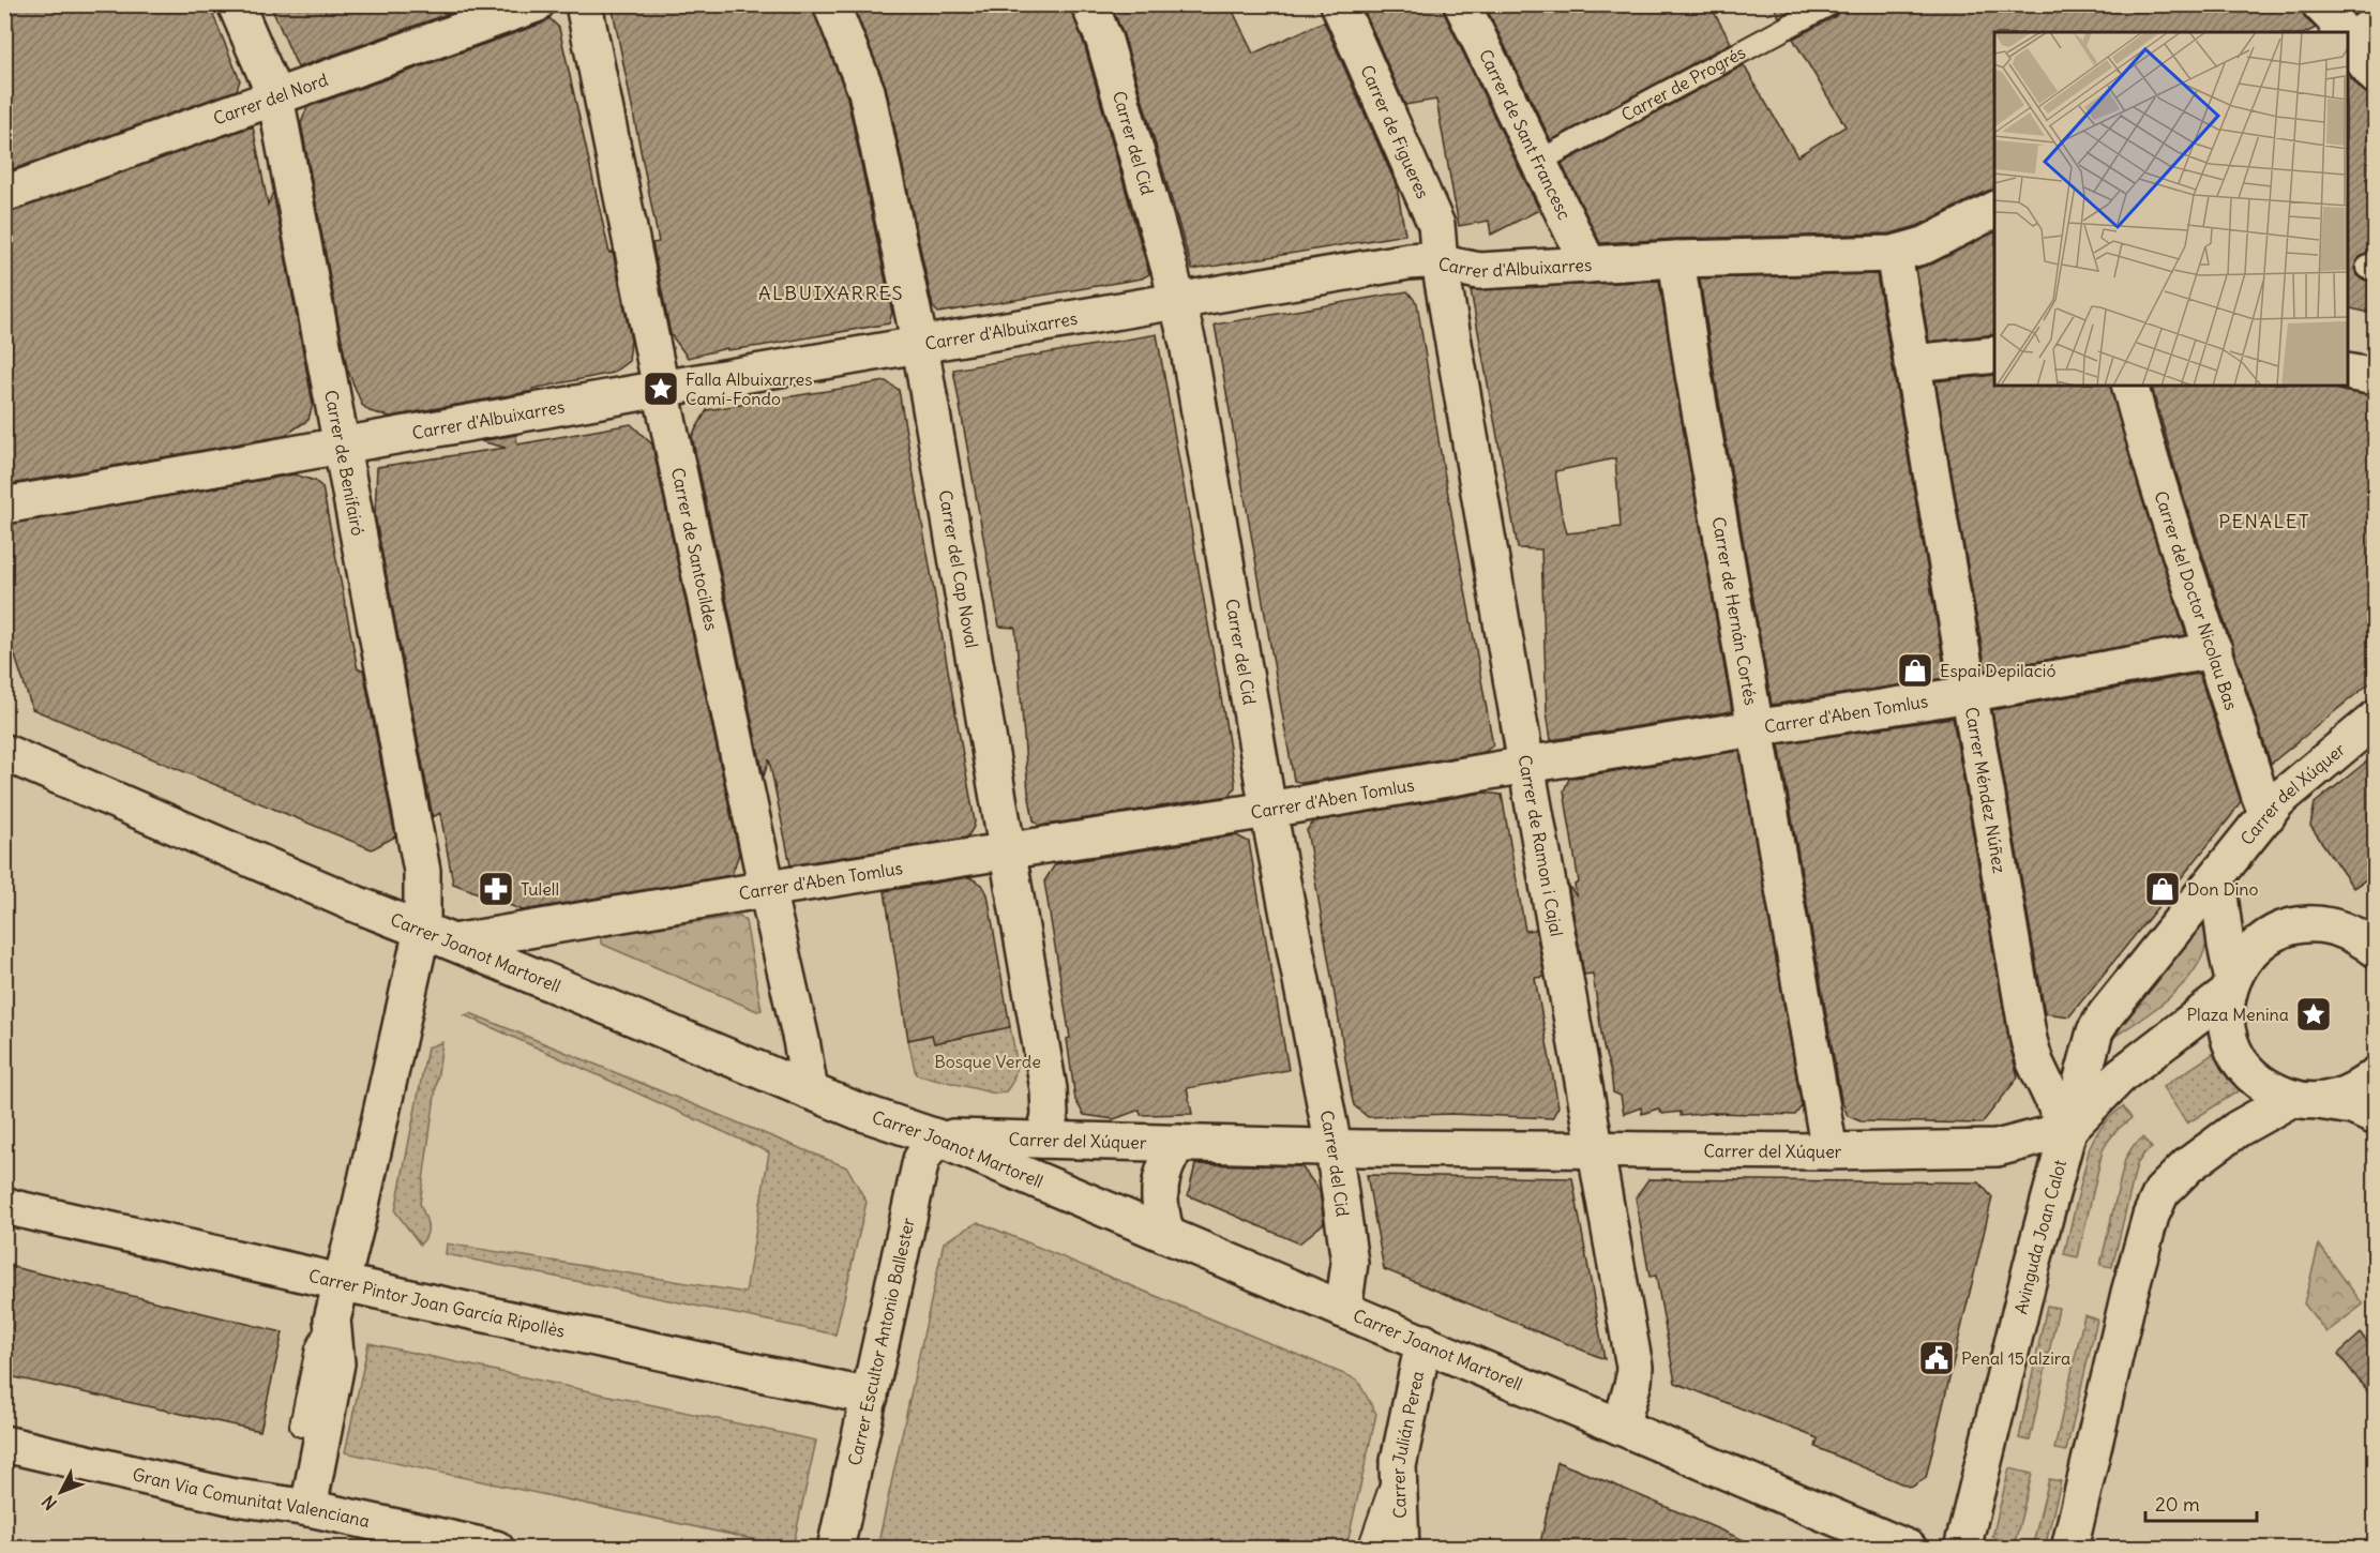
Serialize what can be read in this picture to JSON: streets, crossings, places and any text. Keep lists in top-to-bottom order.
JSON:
{
  "streets": {
    "street": [
      "Carrer del Nord",
      "Carrer de Figueres",
      "Carrer de Sant Francesc",
      "Carrer del Cid",
      "Carrer d'Albuixarres",
      "Carrer de Benifairó",
      "Carrer de Santocildes",
      "Carrer del Cap Noval",
      "Carrer del Doctor Nicolau Bas",
      "Carrer de Hernán Cortés",
      "Carrer d'Aben Tomlus",
      "Carrer Méndez Núñez",
      "Carrer del Xúquer",
      "Carrer de Ramon i Cajal",
      "Carrer Joanot Martorell",
      "Avinguda Joan Calot",
      "Carrer Pintor Joan García Ripollès",
      "Carrer Escultor Antonio Ballester",
      "Carrer Julián Perea",
      "Gran Via Comunitat Valenciana"
    ],
    "lane": ["Carrer de Progrés"]
  },
  "crossings": [
    ["Carrer de Progrés", "Carrer de Sant Francesc"],
    ["Carrer del Nord", "Carrer de Benifairó"],
    ["Carrer de Figueres", "Carrer d'Albuixarres"],
    ["Carrer de Figueres", "Carrer de Ramon i Cajal"],
    ["Carrer de Sant Francesc", "Carrer d'Albuixarres"],
    ["Carrer del Cid", "Carrer d'Albuixarres"],
    ["Carrer del Cid", "Carrer d'Aben Tomlus"],
    ["Carrer del Cid", "Carrer del Xúquer"],
    ["Carrer del Cid", "Carrer Joanot Martorell"],
    ["Carrer d'Albuixarres", "Carrer de Benifairó"],
    ["Carrer d'Albuixarres", "Carrer de Santocildes"],
    ["Carrer d'Albuixarres", "Carrer del Cap Noval"],
    ["Carrer d'Albuixarres", "Carrer de Hernán Cortés"],
    ["Carrer d'Albuixarres", "Carrer Méndez Núñez"],
    ["Carrer d'Albuixarres", "Carrer de Ramon i Cajal"],
    ["Carrer de Benifairó", "Carrer d'Aben Tomlus"],
    ["Carrer de Benifairó", "Carrer Joanot Martorell"],
    ["Carrer de Benifairó", "Carrer Pintor Joan García Ripollès"],
    ["Carrer de Benifairó", "Gran Via Comunitat Valenciana"],
    ["Carrer de Santocildes", "Carrer d'Aben Tomlus"],
    ["Carrer de Santocildes", "Carrer Joanot Martorell"],
    ["Carrer del Cap Noval", "Carrer d'Aben Tomlus"],
    ["Carrer del Cap Noval", "Carrer del Xúquer"],
    ["Carrer del Doctor Nicolau Bas", "Carrer d'Aben Tomlus"],
    ["Carrer del Doctor Nicolau Bas", "Carrer del Xúquer"],
    ["Carrer de Hernán Cortés", "Carrer d'Aben Tomlus"],
    ["Carrer de Hernán Cortés", "Carrer del Xúquer"],
    ["Carrer d'Aben Tomlus", "Carrer Méndez Núñez"],
    ["Carrer d'Aben Tomlus", "Carrer de Ramon i Cajal"],
    ["Carrer d'Aben Tomlus", "Carrer Joanot Martorell"],
    ["Carrer Méndez Núñez", "Carrer del Xúquer"],
    ["Carrer Méndez Núñez", "Avinguda Joan Calot"],
    ["Carrer del Xúquer", "Carrer de Ramon i Cajal"],
    ["Carrer del Xúquer", "Carrer Joanot Martorell"],
    ["Carrer del Xúquer", "Avinguda Joan Calot"],
    ["Carrer del Xúquer", "Carrer Escultor Antonio Ballester"],
    ["Carrer de Ramon i Cajal", "Carrer Joanot Martorell"],
    ["Carrer Joanot Martorell", "Carrer Escultor Antonio Ballester"],
    ["Carrer Joanot Martorell", "Carrer Julián Perea"],
    ["Carrer Pintor Joan García Ripollès", "Carrer Escultor Antonio Ballester"]
  ],
  "districts": ["ALBUIXARRES", "PENALET"],
  "parks": ["Bosque Verde"],
  "places": {
    "place": ["Falla Albuixarres Camí-Fondo", "Plaza Menina"],
    "shop": ["Espai Depilació", "Don Dino"],
    "pharmacy": ["Tulell"],
    "public building": ["Penal 15 alzira"]
  },
  "scale_bar": "20 m",
  "north": "bottom left"
}
